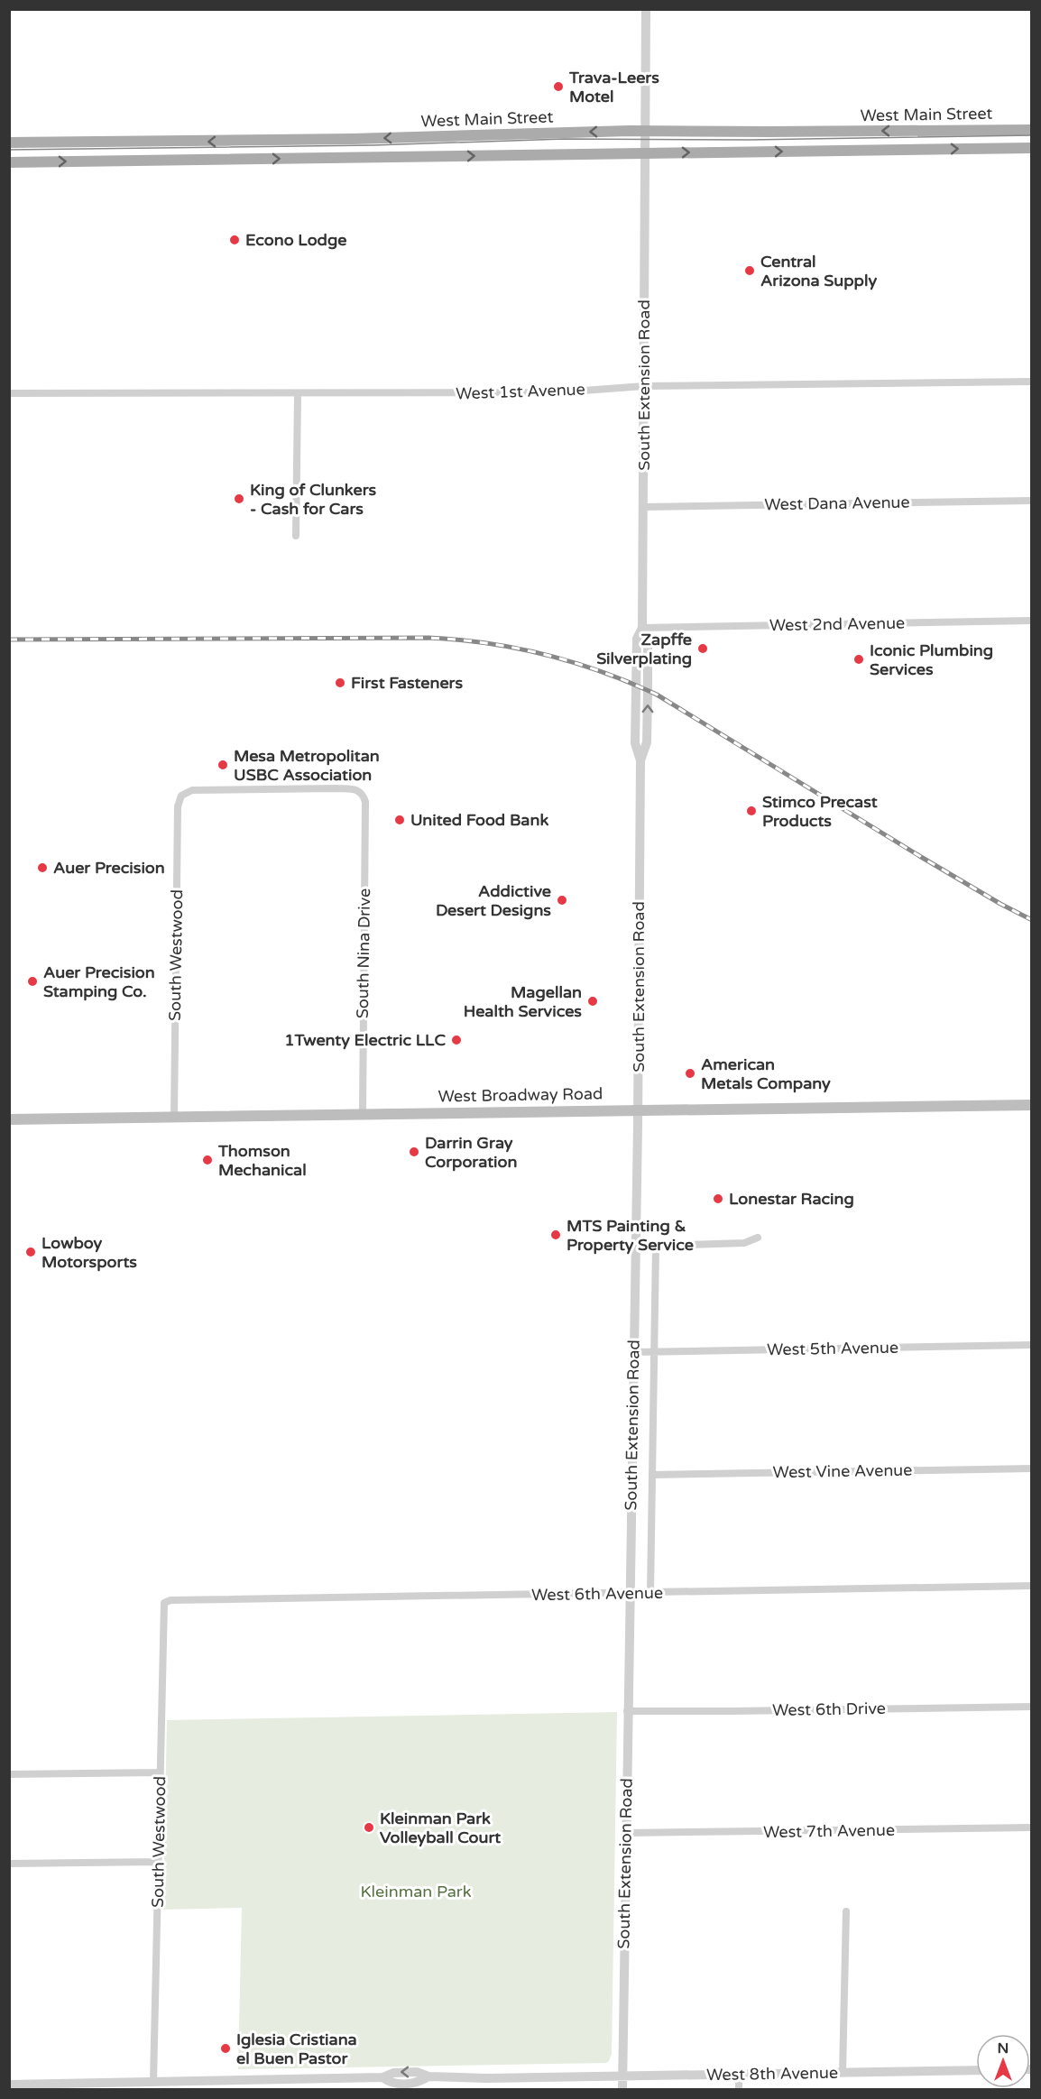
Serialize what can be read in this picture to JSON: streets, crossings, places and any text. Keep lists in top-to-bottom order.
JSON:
{
  "streets": {
    "main road": ["West Main Street", "West Broadway Road"],
    "street": [
      "South Extension Road",
      "West 1st Avenue",
      "West Dana Avenue",
      "West 2nd Avenue",
      "South Nina Drive",
      "South Westwood",
      "West 5th Avenue",
      "West Vine Avenue",
      "West 6th Avenue",
      "West 6th Drive",
      "West 7th Avenue",
      "West 8th Avenue"
    ]
  },
  "crossings": [
    ["West Main Street", "South Extension Road"],
    ["South Extension Road", "West 1st Avenue"],
    ["South Extension Road", "West Dana Avenue"],
    ["South Extension Road", "West 2nd Avenue"],
    ["South Extension Road", "West Broadway Road"],
    ["South Extension Road", "West 5th Avenue"],
    ["South Extension Road", "West Vine Avenue"],
    ["South Extension Road", "West 6th Avenue"],
    ["South Extension Road", "West 6th Drive"],
    ["South Extension Road", "West 7th Avenue"],
    ["South Extension Road", "West 8th Avenue"],
    ["South Nina Drive", "South Westwood"],
    ["South Nina Drive", "West Broadway Road"],
    ["South Westwood", "West Broadway Road"],
    ["South Westwood", "West 6th Avenue"],
    ["South Westwood", "West 8th Avenue"]
  ],
  "parks": ["Kleinman Park"],
  "places": [
    "Trava-Leers Motel",
    "Econo Lodge",
    "Central Arizona Supply",
    "King of Clunkers - Cash for Cars",
    "Zapffe Silverplating",
    "Iconic Plumbing Services",
    "First Fasteners",
    "Mesa Metropolitan USBC Association",
    "Stimco Precast Products",
    "United Food Bank",
    "Auer Precision",
    "Addictive Desert Designs",
    "Auer Precision Stamping Co.",
    "Magellan Health Services",
    "1Twenty Electric LLC",
    "American Metals Company",
    "Darrin Gray Corporation",
    "Thomson Mechanical",
    "Lonestar Racing",
    "MTS Painting & Property Service",
    "Lowboy Motorsports",
    "Kleinman Park Volleyball Court",
    "Iglesia Cristiana el Buen Pastor"
  ],
  "north": "top"
}
